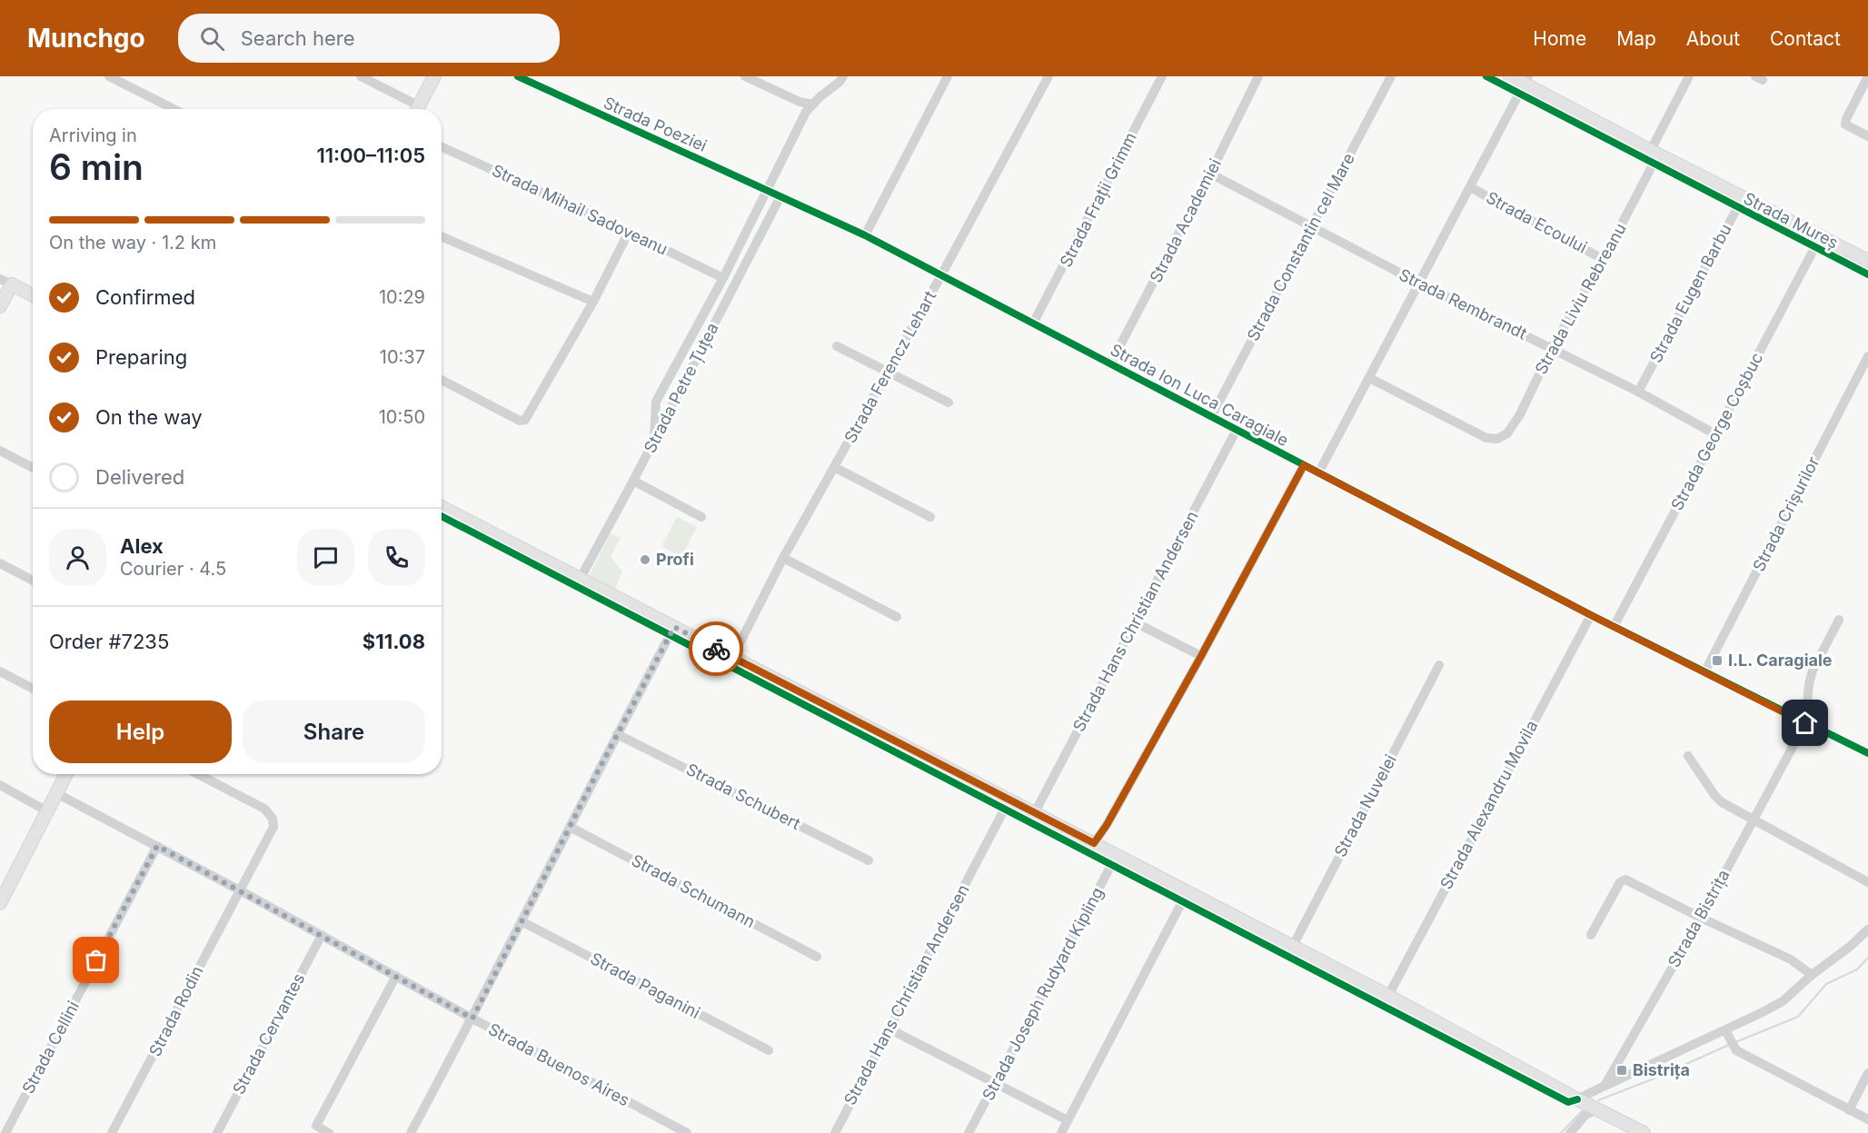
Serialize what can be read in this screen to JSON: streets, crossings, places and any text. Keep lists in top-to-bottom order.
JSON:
{
  "streets": {
    "street": [
      "Strada Poeziei",
      "Strada Frații Grimm",
      "Strada Mihail Sadoveanu",
      "Strada Academiei",
      "Strada Mureș",
      "Strada Ecoului",
      "Strada Constantin cel Mare",
      "Strada Eugen Barbu",
      "Strada Liviu Rebreanu",
      "Strada Rembrandt",
      "Strada Ferencz Lehart",
      "Strada Petre Țuțea",
      "Strada Ion Luca Caragiale",
      "Strada George Coșbuc",
      "Strada Crișurilor",
      "Strada Hans Christian Andersen",
      "Strada Schubert",
      "Strada Alexandru Movila",
      "Strada Nuvelei",
      "Strada Schumann",
      "Strada Bistrița",
      "Strada Paganini",
      "Strada Joseph Rudyard Kipling",
      "Strada Rodin",
      "Strada Cervantes",
      "Strada Cellini",
      "Strada Buenos Aires"
    ]
  },
  "crossings": [
    ["Strada Poeziei", "Strada Petre Țuțea"],
    ["Strada Poeziei", "Strada Ion Luca Caragiale"],
    ["Strada Frații Grimm", "Strada Ion Luca Caragiale"],
    ["Strada Mihail Sadoveanu", "Strada Petre Țuțea"],
    ["Strada Academiei", "Strada Rembrandt"],
    ["Strada Academiei", "Strada Ion Luca Caragiale"],
    ["Strada Mureș", "Strada Eugen Barbu"],
    ["Strada Mureș", "Strada Liviu Rebreanu"],
    ["Strada Mureș", "Strada George Coșbuc"],
    ["Strada Ecoului", "Strada Liviu Rebreanu"],
    ["Strada Constantin cel Mare", "Strada Rembrandt"],
    ["Strada Constantin cel Mare", "Strada Ion Luca Caragiale"],
    ["Strada Eugen Barbu", "Strada Rembrandt"],
    ["Strada Liviu Rebreanu", "Strada Rembrandt"],
    ["Strada Rembrandt", "Strada George Coșbuc"],
    ["Strada Ferencz Lehart", "Strada Ion Luca Caragiale"],
    ["Strada Petre Țuțea", "Strada Ion Luca Caragiale"],
    ["Strada Ion Luca Caragiale", "Strada George Coșbuc"],
    ["Strada Ion Luca Caragiale", "Strada Crișurilor"],
    ["Strada Ion Luca Caragiale", "Strada Hans Christian Andersen"],
    ["Strada Ion Luca Caragiale", "Strada Alexandru Movila"],
    ["Strada Ion Luca Caragiale", "Strada Bistrița"],
    ["Strada Rodin", "Strada Buenos Aires"],
    ["Strada Cervantes", "Strada Buenos Aires"],
    ["Strada Cellini", "Strada Buenos Aires"]
  ],
  "places": {
    "other": ["Profi"],
    "transit": ["I.L. Caragiale", "Bistrița"]
  },
  "page": {
    "header": "Munchgo",
    "search": "Search here",
    "nav": [
      "Home",
      "Map",
      "About",
      "Contact"
    ],
    "heading": ["6 min", "Arriving in", "11:00–11:05"],
    "panel": [
      "Alex",
      "Courier · 4.5",
      "Order #7235",
      "$11.08"
    ],
    "bar": "On the way · 1.2 km",
    "list": [
      ["Confirmed", "10:29"],
      ["Preparing", "10:37"],
      ["On the way", "10:50"],
      "Delivered"
    ],
    "buttons": ["Help", "Share"]
  }
}
